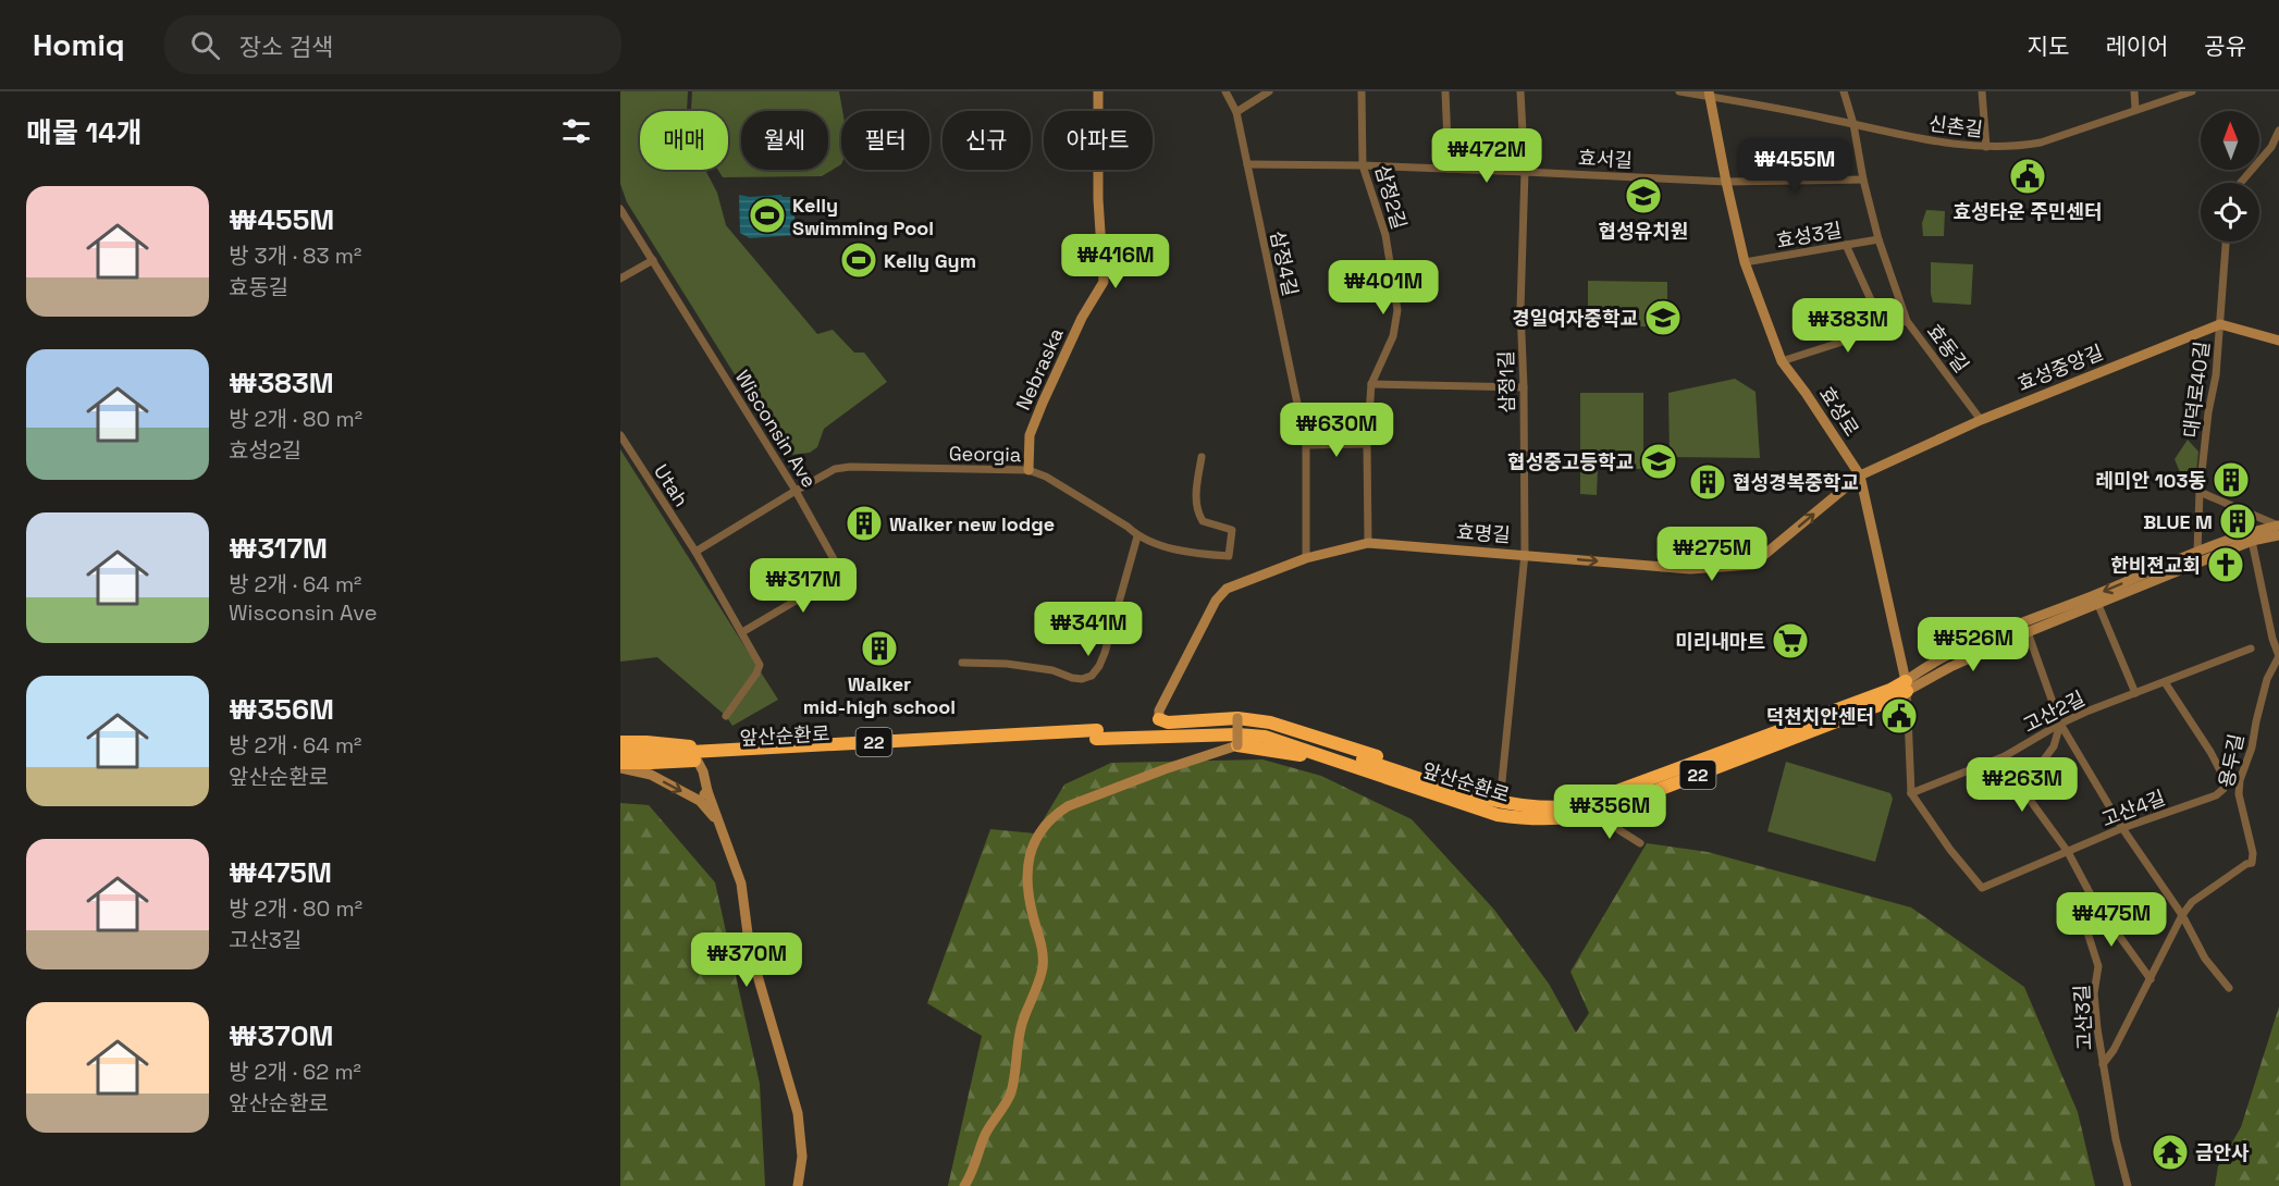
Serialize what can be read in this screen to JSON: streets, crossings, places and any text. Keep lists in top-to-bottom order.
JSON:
{
  "streets": {
    "highway": ["앞산순환로", "22"],
    "street": [
      "신촌길",
      "효서길",
      "삼정2길",
      "효성3길",
      "삼정4길",
      "효동길",
      "효성중앙길",
      "Nebraska",
      "삼정1길",
      "대덕로40길",
      "효성로",
      "Wisconsin Ave",
      "Georgia",
      "Utah",
      "효명길",
      "고산2길",
      "용두길",
      "고산4길",
      "고산3길"
    ]
  },
  "crossings": [
    ["신촌길", "효동길"],
    ["신촌길", "효성로"],
    ["효서길", "삼정2길"],
    ["효서길", "삼정4길"],
    ["효서길", "삼정1길"],
    ["효서길", "효성로"],
    ["삼정2길", "효명길"],
    ["효성3길", "효동길"],
    ["효성3길", "효성로"],
    ["삼정4길", "효명길"],
    ["효동길", "효성중앙길"],
    ["효성중앙길", "대덕로40길"],
    ["효성중앙길", "효성로"],
    ["효성중앙길", "효명길"],
    ["Nebraska", "Georgia"],
    ["삼정1길", "효명길"],
    ["삼정1길", "앞산순환로"],
    ["대덕로40길", "앞산순환로"],
    ["효성로", "효명길"],
    ["효성로", "앞산순환로"],
    ["Wisconsin Ave", "Georgia"],
    ["Wisconsin Ave", "Utah"],
    ["Georgia", "Utah"],
    ["고산2길", "고산4길"],
    ["용두길", "고산3길"]
  ],
  "one_way": ["효명길"],
  "places": {
    "public building": ["효성타운 주민센터", "덕천치안센터"],
    "school or university": ["협성유치원", "경일여자중학교", "협성중고등학교"],
    "sports": ["Kelly Swimming Pool", "Kelly Gym"],
    "building": [
      "레미안 103동",
      "협성경복중학교",
      "BLUE M",
      "Walker new lodge",
      "Walker mid-high school"
    ],
    "church": ["한비젼교회"],
    "supermarket": ["미리내마트"],
    "temple": ["금안사"]
  },
  "north": "top",
  "page": {
    "header": "Homiq",
    "search": "장소 검색",
    "nav": ["지도", "레이어", "공유"],
    "heading": "매물 14개",
    "chip": [
      "매매",
      "월세",
      "필터",
      "신규",
      "아파트"
    ],
    "price": [
      "₩472M",
      "₩455M",
      "₩416M",
      "₩401M",
      "₩383M",
      "₩630M",
      "₩275M",
      "₩317M",
      "₩341M",
      "₩526M",
      "₩263M",
      "₩356M",
      "₩475M",
      "₩370M"
    ],
    "list": [
      {
        "name": "₩455M",
        "note": "방 3개 · 83 m² · 효동길"
      },
      {
        "name": "₩383M",
        "note": "방 2개 · 80 m² · 효성2길"
      },
      {
        "name": "₩317M",
        "note": "방 2개 · 64 m² · Wisconsin Ave"
      },
      {
        "name": "₩356M",
        "note": "방 2개 · 64 m² · 앞산순환로"
      },
      {
        "name": "₩475M",
        "note": "방 2개 · 80 m² · 고산3길"
      },
      {
        "name": "₩370M",
        "note": "방 2개 · 62 m² · 앞산순환로"
      }
    ]
  }
}
